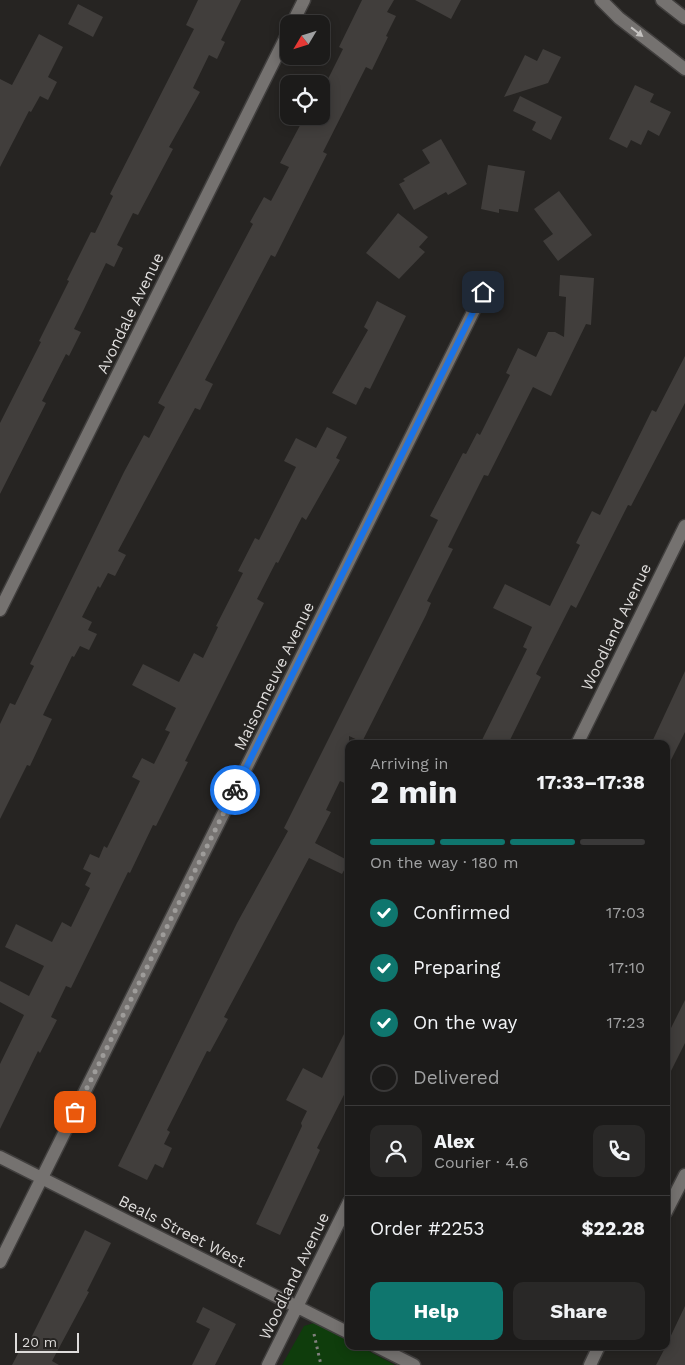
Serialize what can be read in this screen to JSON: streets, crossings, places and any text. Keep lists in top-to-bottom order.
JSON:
{
  "streets": {
    "street": [
      "Avondale Avenue",
      "Woodland Avenue",
      "Maisonneuve Avenue",
      "Beals Street West"
    ]
  },
  "crossings": [
    ["Woodland Avenue", "Beals Street West"],
    ["Maisonneuve Avenue", "Beals Street West"]
  ],
  "scale_bar": "20 m",
  "north": "bottom left",
  "page": {
    "heading": ["2 min", "Arriving in", "17:33–17:38"],
    "panel": [
      "Alex",
      "Courier · 4.6",
      "Order #2253",
      "$22.28"
    ],
    "bar": "On the way · 180 m",
    "list": [
      ["Confirmed", "17:03"],
      ["Preparing", "17:10"],
      ["On the way", "17:23"],
      "Delivered"
    ],
    "buttons": ["Help", "Share"],
    "scale": "20 m"
  }
}
